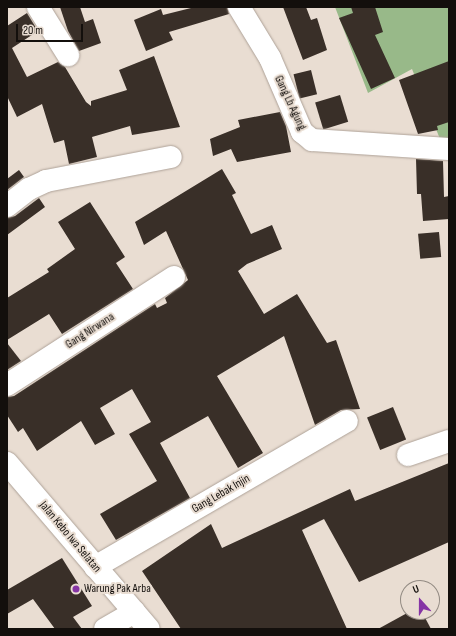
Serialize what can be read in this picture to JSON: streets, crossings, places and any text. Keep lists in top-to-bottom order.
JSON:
{
  "streets": {
    "street": [
      "Gang Lb Agung",
      "Gang Nirwana",
      "Gang Lebak Injin",
      "Jalan Kebo Iwa Selatan"
    ]
  },
  "crossings": [
    ["Gang Lebak Injin", "Jalan Kebo Iwa Selatan"]
  ],
  "places": ["Warung Pak Arba"],
  "scale_bar": "20 m",
  "north": "top"
}
